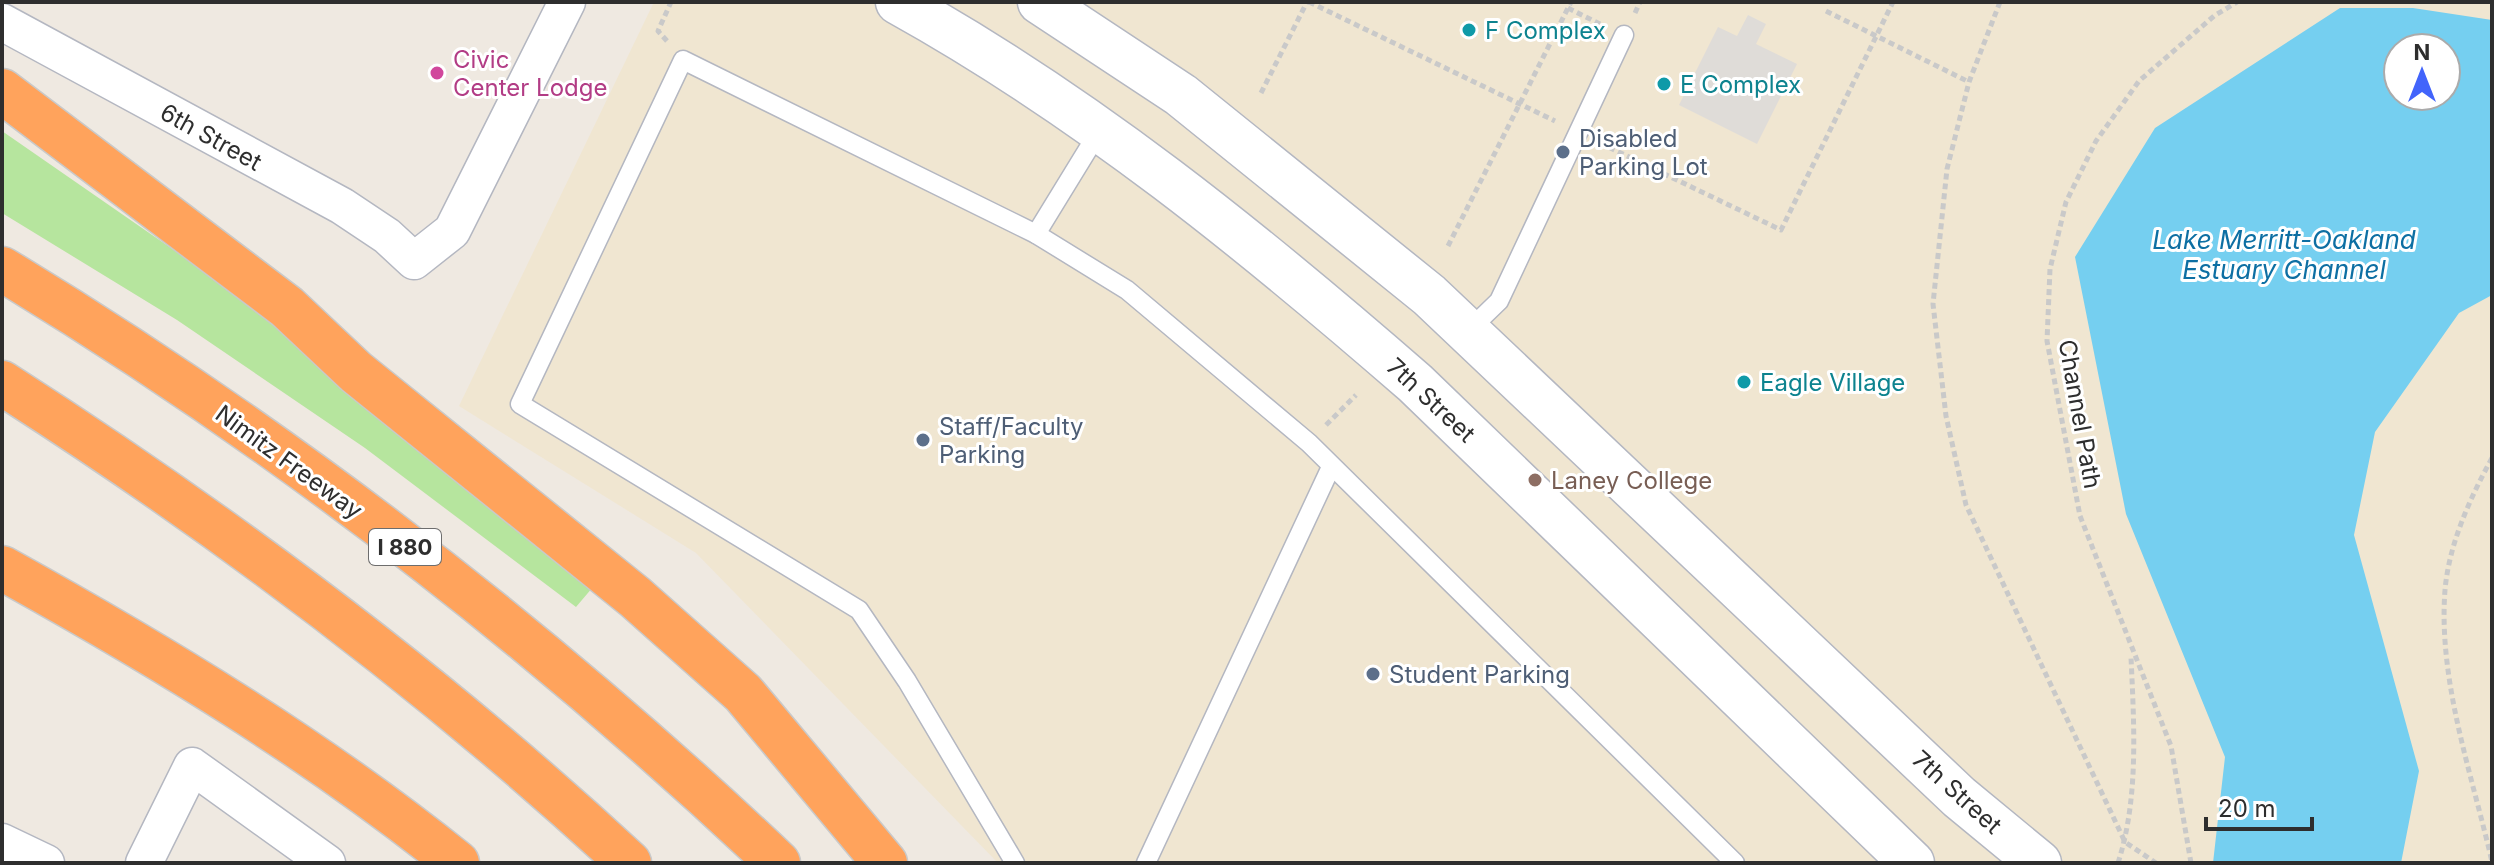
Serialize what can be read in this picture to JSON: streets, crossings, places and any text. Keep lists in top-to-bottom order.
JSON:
{
  "streets": {
    "highway": ["Nimitz Freeway", "I 880"],
    "main road": ["7th Street"],
    "street": ["6th Street"],
    "path": ["Channel Path"]
  },
  "water": ["Lake Merritt-Oakland Estuary Channel"],
  "places": [
    "F Complex",
    "Civic Center Lodge",
    "E Complex",
    "Disabled Parking Lot",
    "Eagle Village",
    "Staff/Faculty Parking",
    "Laney College",
    "Student Parking"
  ],
  "scale_bar": "20 m",
  "north": "top"
}
